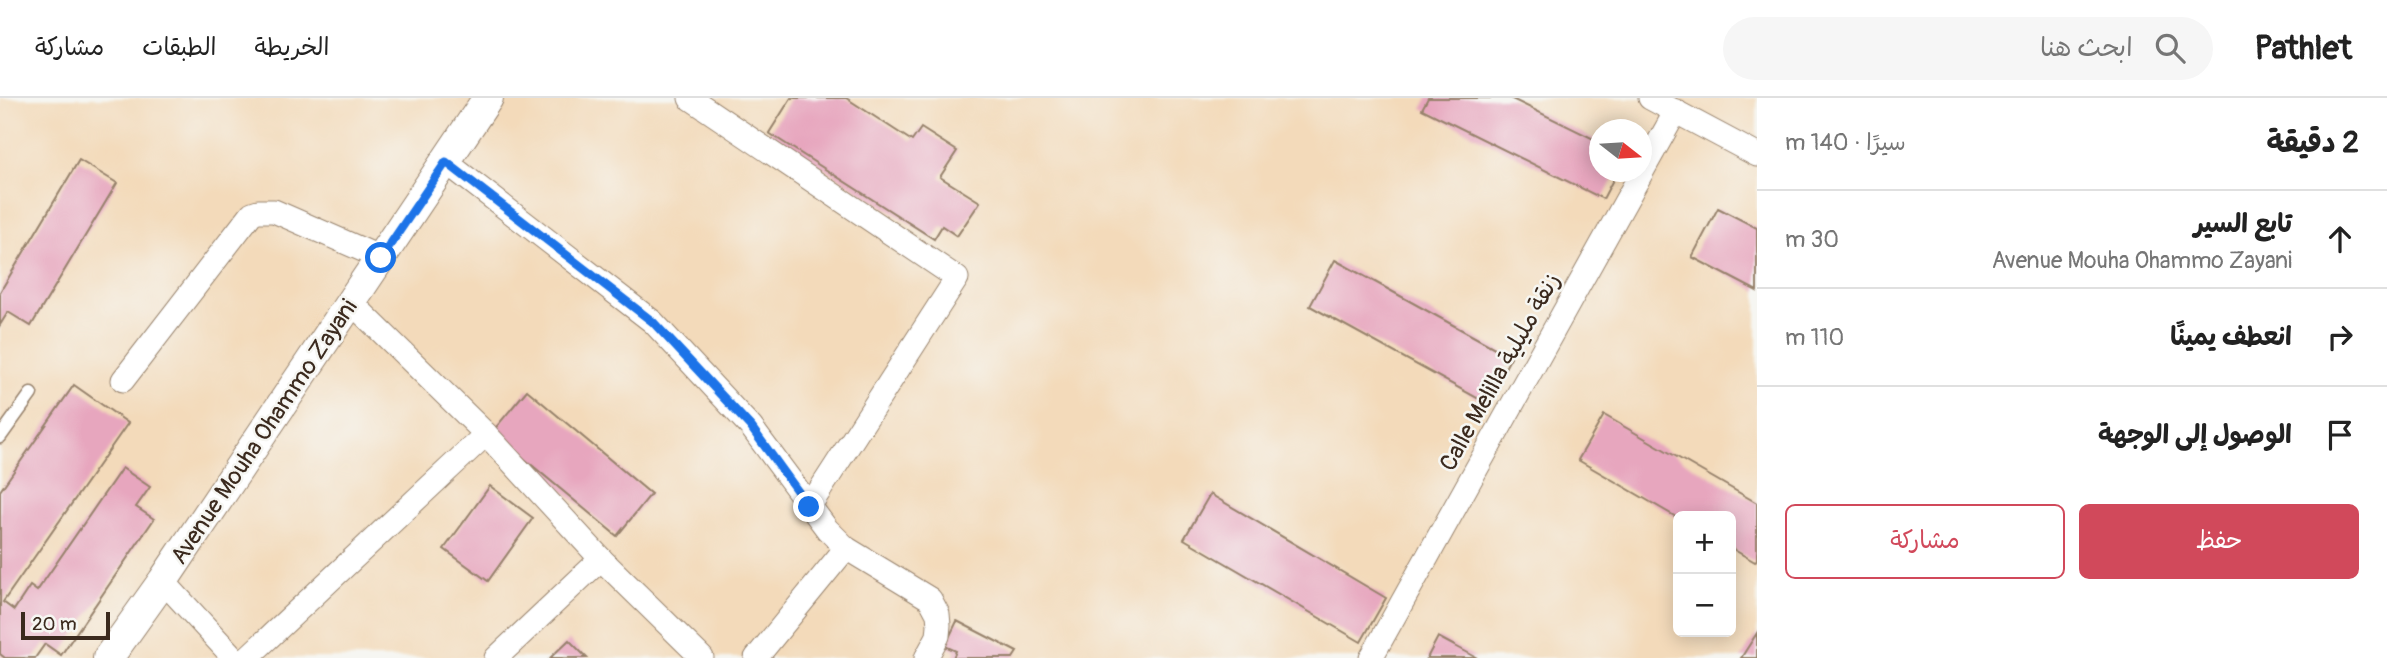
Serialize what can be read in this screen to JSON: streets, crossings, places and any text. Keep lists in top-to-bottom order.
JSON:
{
  "streets": {
    "street": ["Calle Melilla زنقة مليلية", "Avenue Mouha Ohammo Zayani"]
  },
  "scale_bar": "20 m",
  "north": "right",
  "page": {
    "header": "Pathlet",
    "search": "ابحث هنا",
    "nav": ["الخريطة", "الطبقات", "مشاركة"],
    "heading": ["2 دقيقة", "سيرًا · 140 m"],
    "list": [
      ["تابع السير", "Avenue Mouha Ohammo Zayani", "30 m"],
      ["انعطف يمينًا", "110 m"],
      "الوصول إلى الوجهة"
    ],
    "buttons": ["حفظ", "مشاركة"],
    "map_buttons": ["+", "−"],
    "scale": "20 m"
  }
}
